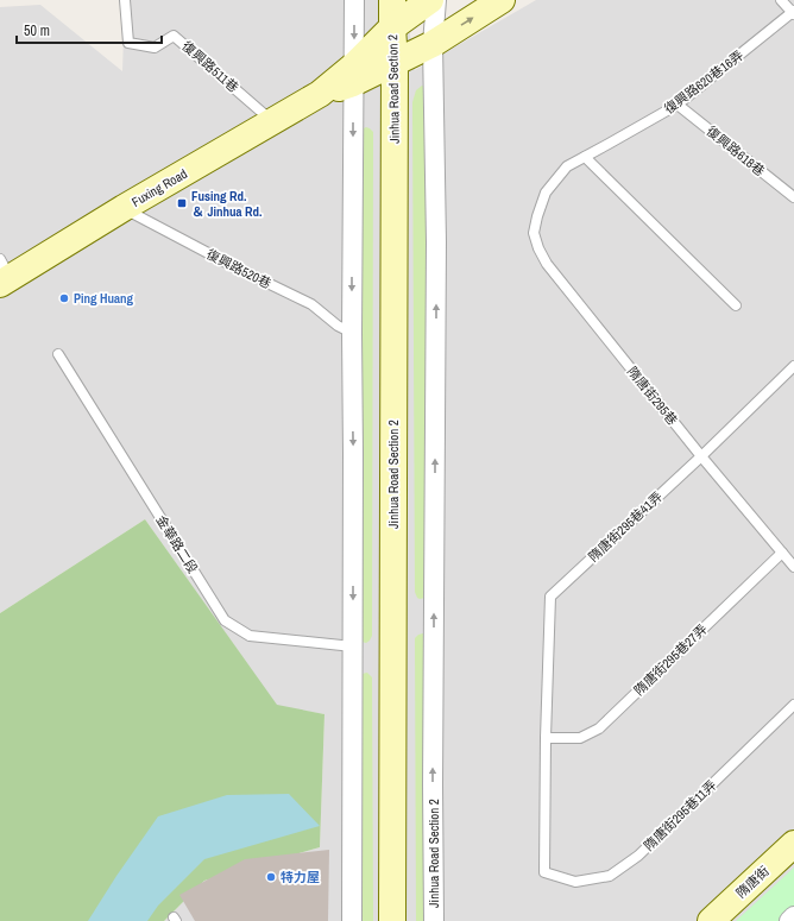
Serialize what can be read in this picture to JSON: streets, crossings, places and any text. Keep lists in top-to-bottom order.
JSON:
{
  "streets": {
    "street": ["Jinhua Road Section 2", "Fuxing Road", "隋唐街"],
    "lane": [
      "復興路511巷",
      "復興路620巷16弄",
      "復興路618巷",
      "復興路520巷",
      "隋唐街295巷",
      "隋唐街295巷41弄",
      "金華路二段",
      "隋唐街295巷27弄",
      "隋唐街295巷11弄"
    ]
  },
  "crossings": [
    ["復興路511巷", "Fuxing Road"],
    ["復興路620巷16弄", "復興路618巷"],
    ["復興路620巷16弄", "隋唐街295巷"],
    ["Jinhua Road Section 2", "Fuxing Road"],
    ["Fuxing Road", "復興路520巷"],
    ["隋唐街295巷", "隋唐街295巷41弄"],
    ["隋唐街295巷", "隋唐街295巷27弄"],
    ["隋唐街295巷41弄", "隋唐街295巷27弄"],
    ["隋唐街295巷41弄", "隋唐街295巷11弄"],
    ["隋唐街295巷27弄", "隋唐街295巷11弄"]
  ],
  "places": {
    "transit": ["Fusing Rd. ＆ Jinhua Rd."],
    "other": ["Ping Huang", "特力屋"]
  },
  "scale_bar": "50 m"
}
